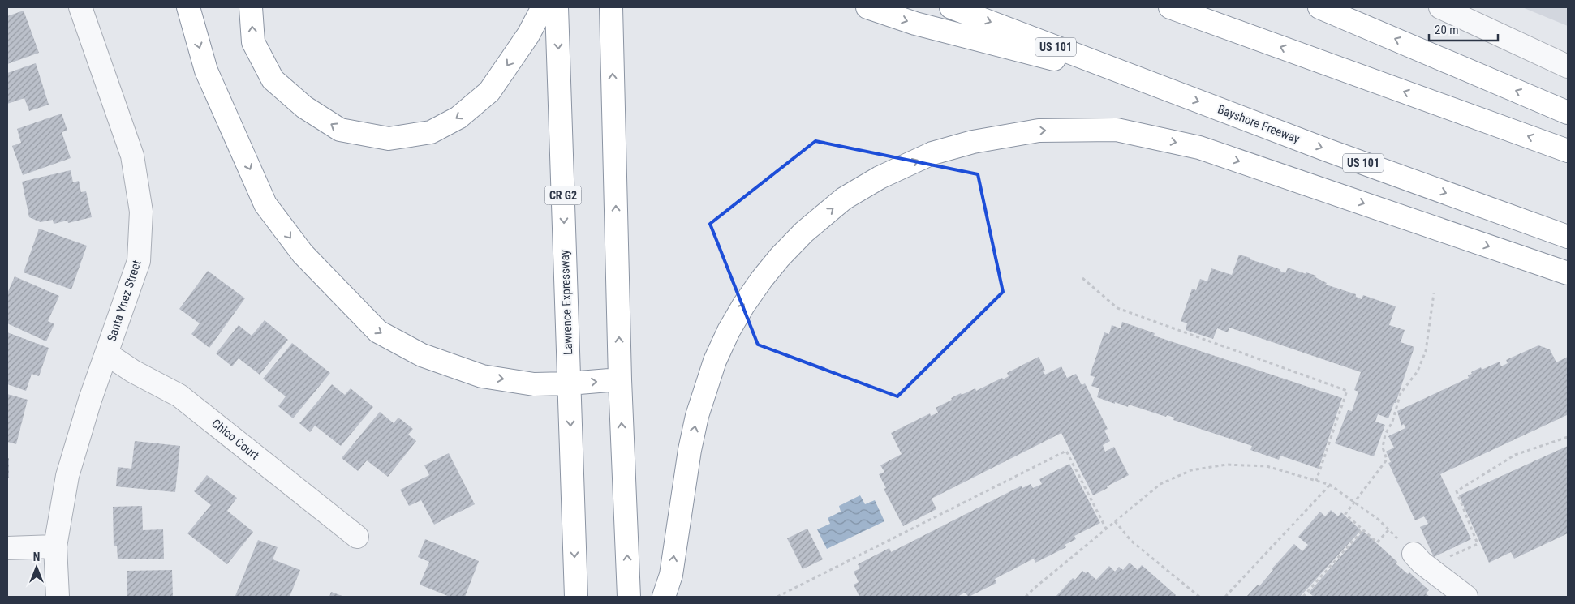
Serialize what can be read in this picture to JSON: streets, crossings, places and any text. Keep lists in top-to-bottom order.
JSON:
{
  "streets": {
    "highway": [
      "US 101",
      "Bayshore Freeway",
      "CR G2",
      "Lawrence Expressway"
    ],
    "street": ["Santa Ynez Street", "Chico Court"]
  },
  "crossings": [
    ["Santa Ynez Street", "Chico Court"]
  ],
  "scale_bar": "20 m",
  "north": "top"
}
